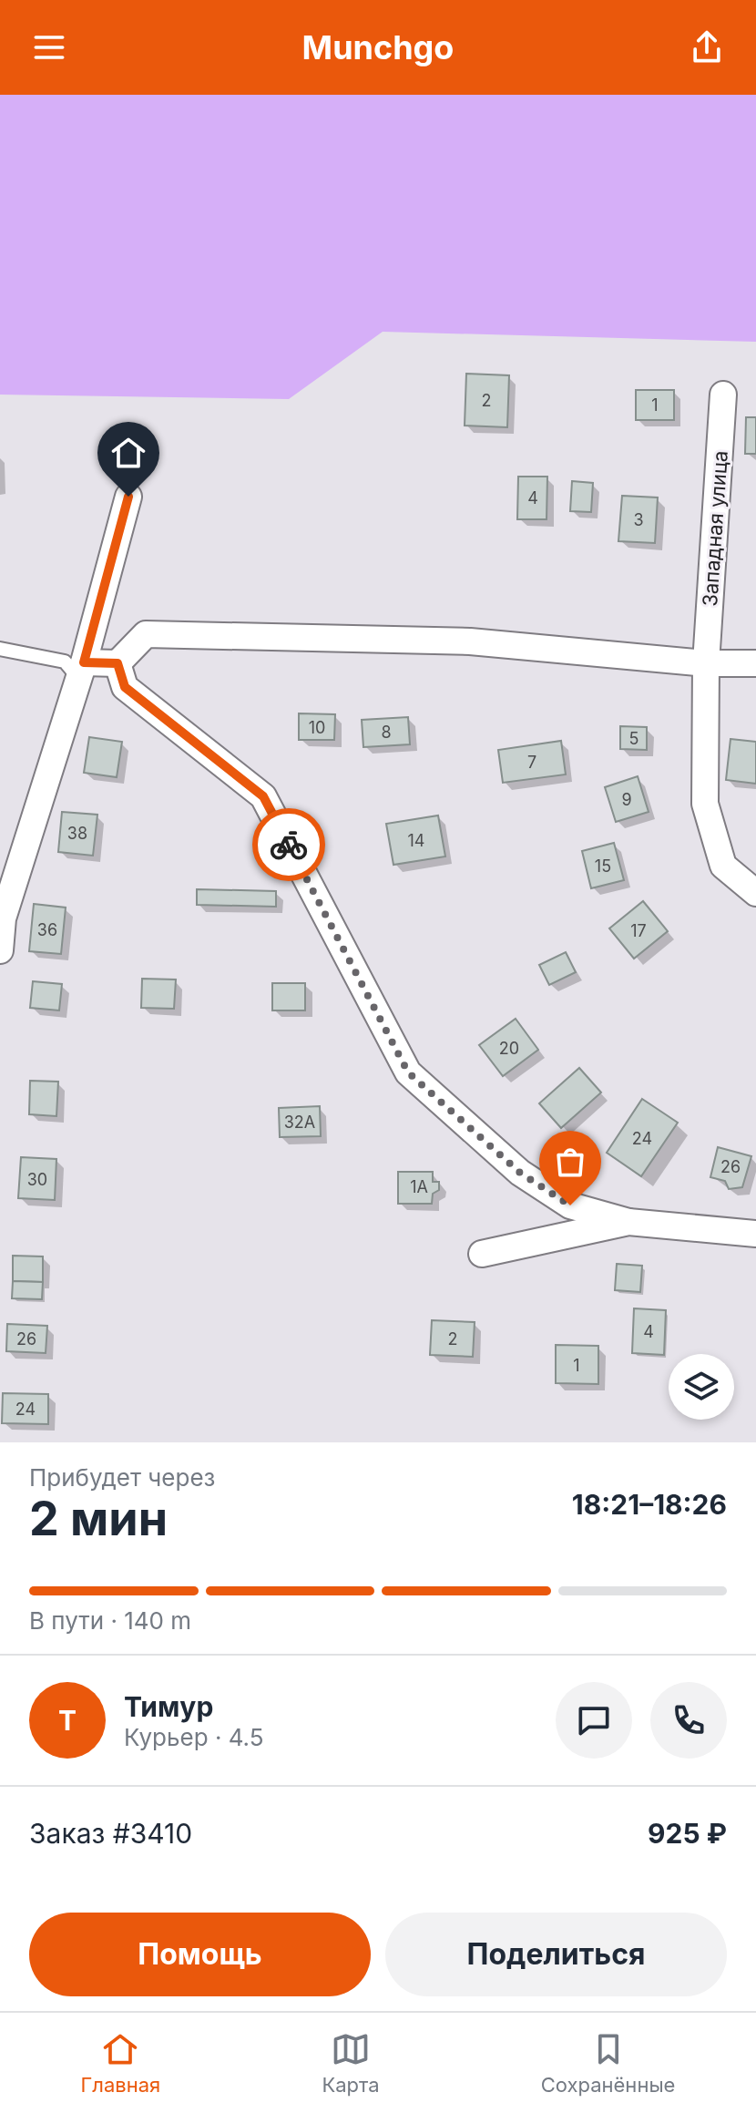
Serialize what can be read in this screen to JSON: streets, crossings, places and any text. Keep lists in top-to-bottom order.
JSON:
{
  "streets": {
    "street": ["Западная улица"]
  },
  "house_numbers": [
    "2",
    "1",
    "4",
    "3",
    "10",
    "8",
    "5",
    "7",
    "9",
    "38",
    "14",
    "15",
    "36",
    "17",
    "20",
    "32А",
    "24",
    "26",
    "30",
    "1А",
    "4",
    "26",
    "2",
    "1",
    "24"
  ],
  "page": {
    "header": "Munchgo",
    "heading": ["2 мин", "Прибудет через", "18:21–18:26"],
    "panel": [
      "Тимур",
      "Курьер · 4.5",
      "Заказ #3410",
      "925 ₽"
    ],
    "bar": "В пути · 140 m",
    "round": "Т",
    "buttons": ["Помощь", "Поделиться"],
    "tabs": ["Главная", "Карта", "Сохранённые"]
  }
}
